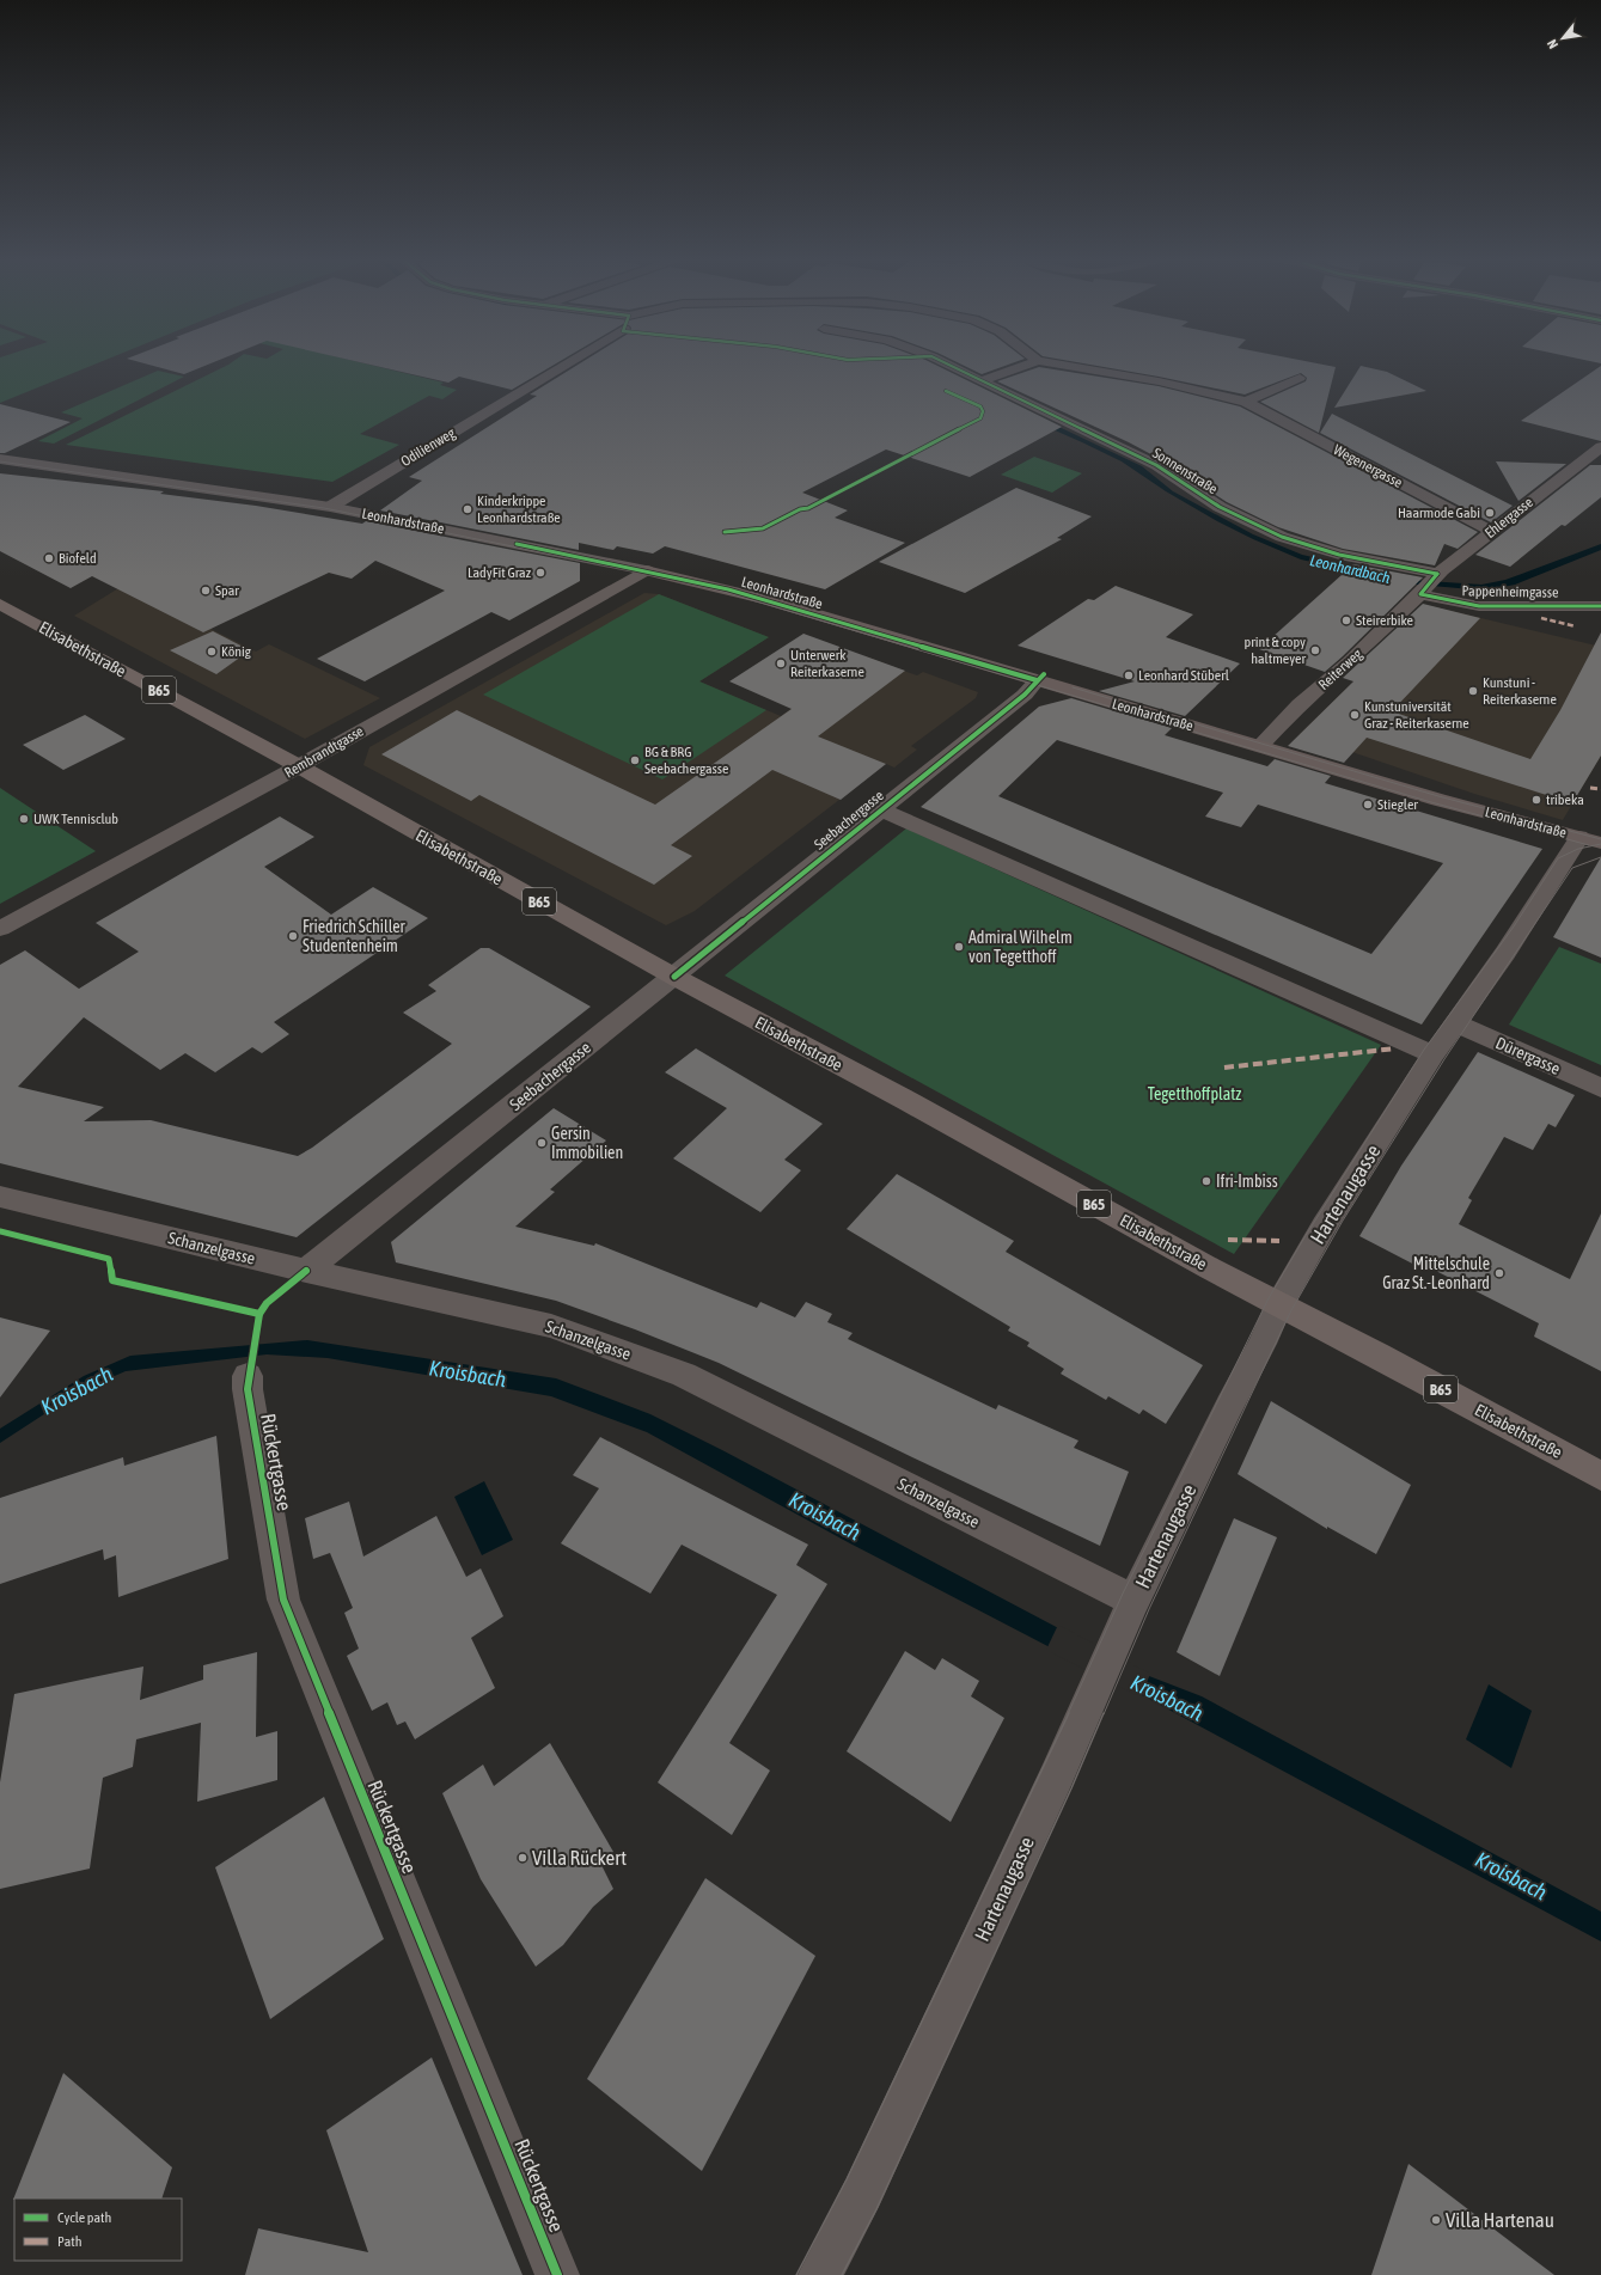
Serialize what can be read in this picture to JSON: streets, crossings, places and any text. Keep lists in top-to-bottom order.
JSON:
{
  "streets": {
    "main road": ["Leonhardstraße", "Elisabethstraße", "B65"],
    "street": [
      "Odilienweg",
      "Wegenergasse",
      "Sonnenstraße",
      "Ehlergasse",
      "Pappenheimgasse",
      "Reiterweg",
      "Rembrandtgasse",
      "Seebachergasse",
      "Dürergasse",
      "Hartenaugasse",
      "Schanzelgasse",
      "Rückertgasse"
    ]
  },
  "crossings": [
    ["Odilienweg", "Leonhardstraße"],
    ["Wegenergasse", "Ehlergasse"],
    ["Sonnenstraße", "Ehlergasse"],
    ["Sonnenstraße", "Pappenheimgasse"],
    ["Sonnenstraße", "Reiterweg"],
    ["Ehlergasse", "Pappenheimgasse"],
    ["Ehlergasse", "Reiterweg"],
    ["Leonhardstraße", "Reiterweg"],
    ["Leonhardstraße", "Rembrandtgasse"],
    ["Leonhardstraße", "Seebachergasse"],
    ["Leonhardstraße", "Hartenaugasse"],
    ["Pappenheimgasse", "Reiterweg"],
    ["Elisabethstraße", "Rembrandtgasse"],
    ["Elisabethstraße", "Seebachergasse"],
    ["Elisabethstraße", "Hartenaugasse"],
    ["Seebachergasse", "Schanzelgasse"],
    ["Dürergasse", "Hartenaugasse"],
    ["Hartenaugasse", "Schanzelgasse"]
  ],
  "water": ["Leonhardbach", "Kroisbach"],
  "parks": ["Tegetthoffplatz"],
  "places": [
    "Kinderkrippe Leonhardstraße",
    "Haarmode Gabi",
    "Biofeld",
    "LadyFit Graz",
    "Spar",
    "Steirerbike",
    "print & copy haltmeyer",
    "König",
    "Unterwerk Reiterkaserne",
    "Leonhard Stüberl",
    "Kunstuni - Reiterkaserne",
    "Kunstuniversität Graz - Reiterkaserne",
    "BG & BRG Seebachergasse",
    "tribeka",
    "Stiegler",
    "UWK Tennisclub",
    "Friedrich Schiller Studentenheim",
    "Admiral Wilhelm von Tegetthoff",
    "Gersin Immobilien",
    "Ifri-Imbiss",
    "Mittelschule Graz St.-Leonhard",
    "Villa Rückert",
    "Villa Hartenau"
  ],
  "legend": ["Cycle path", "Path"],
  "north": "bottom left"
}
